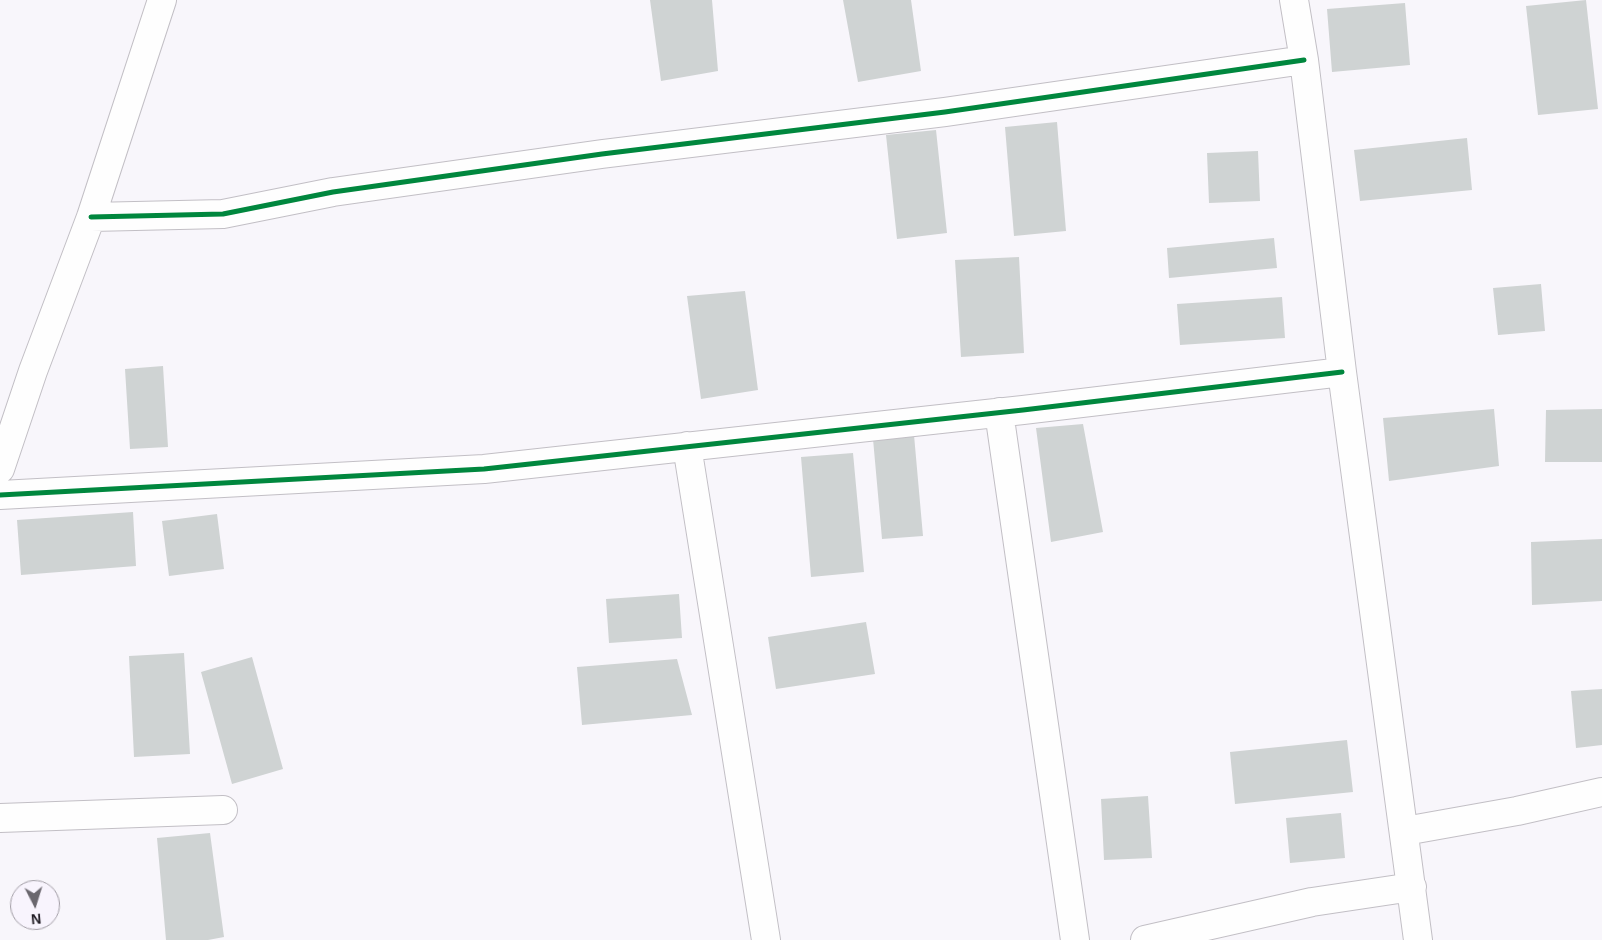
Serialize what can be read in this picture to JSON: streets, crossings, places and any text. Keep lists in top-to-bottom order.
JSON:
{
  "north": "bottom"
}
